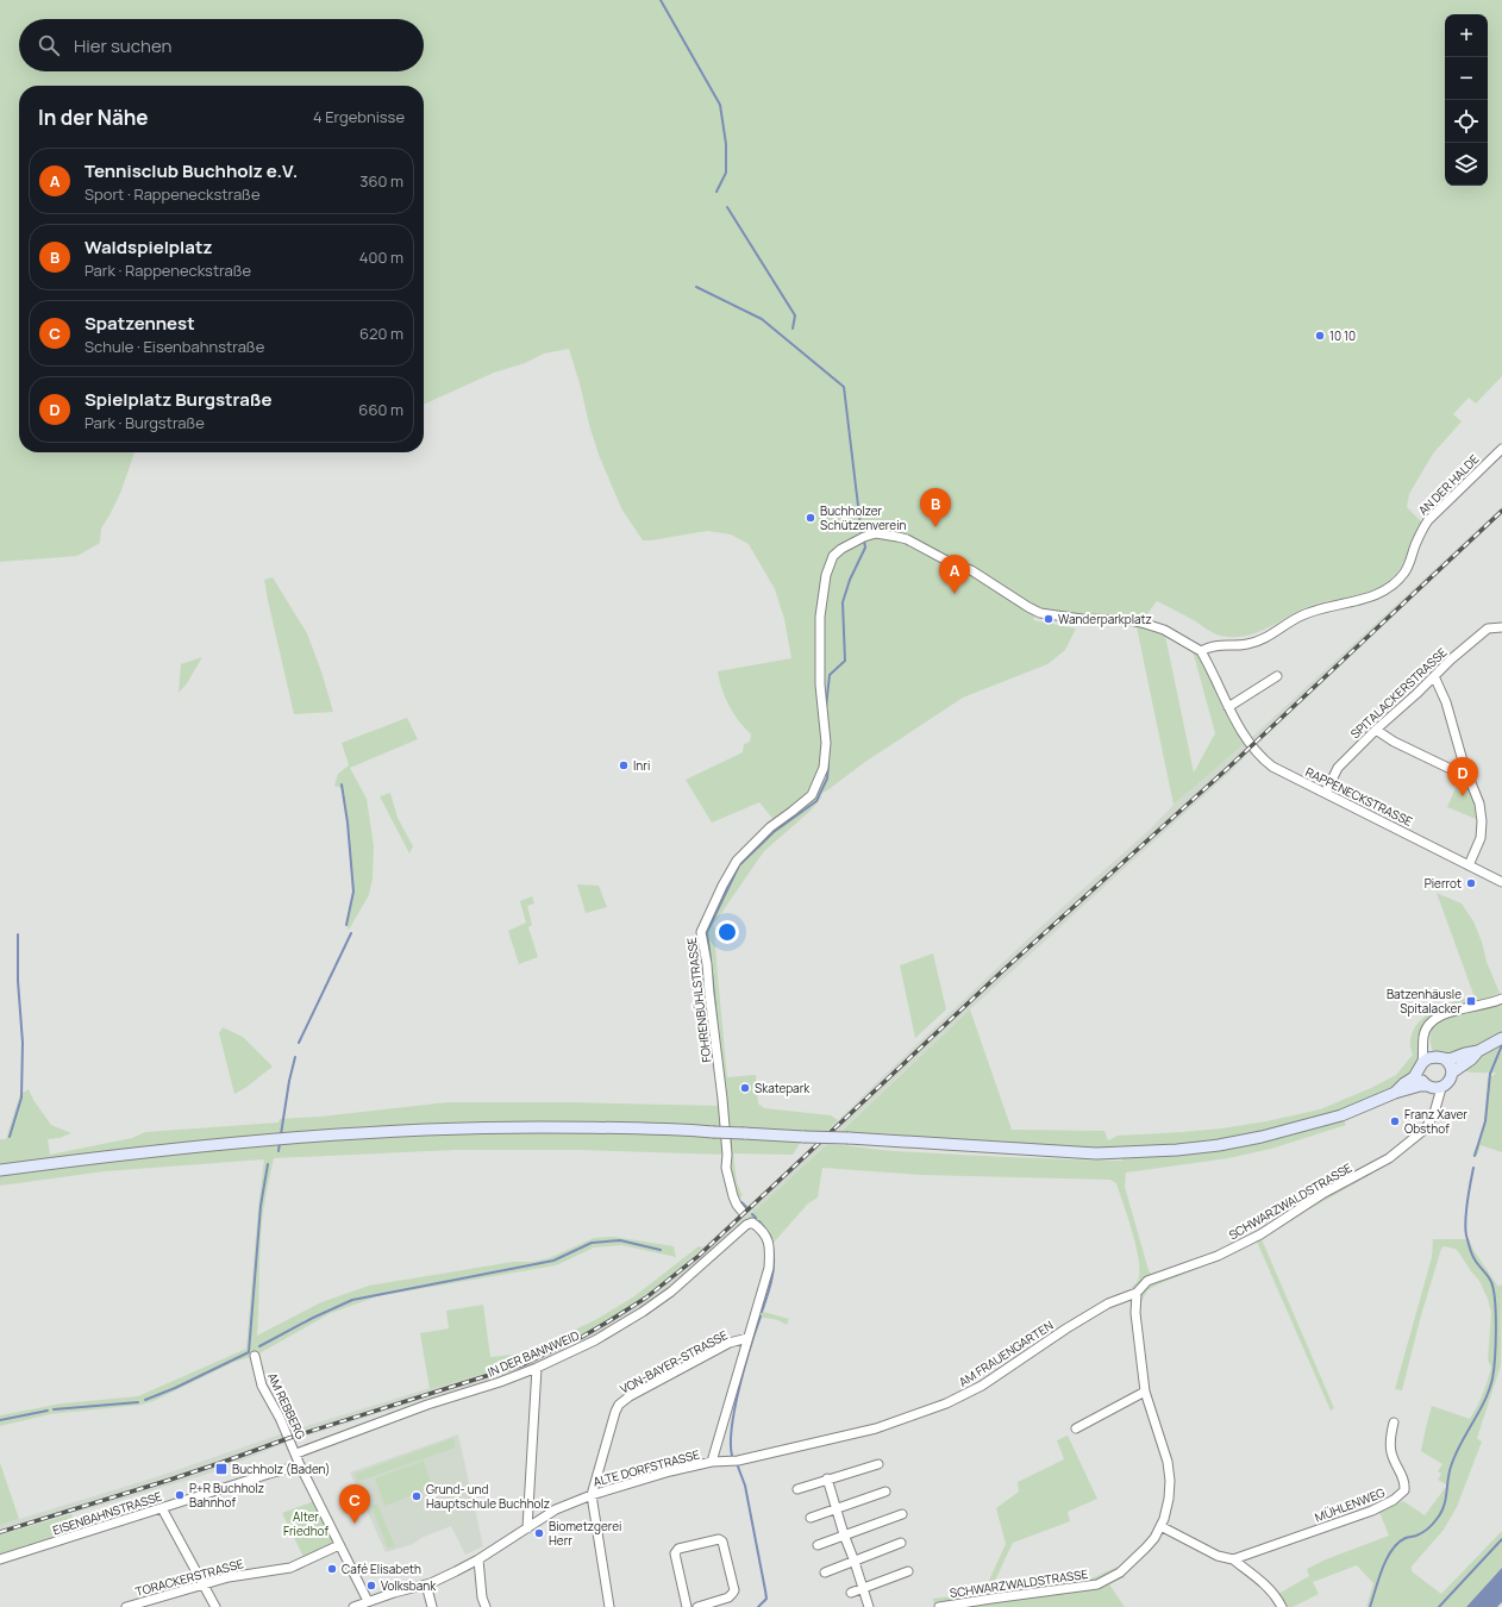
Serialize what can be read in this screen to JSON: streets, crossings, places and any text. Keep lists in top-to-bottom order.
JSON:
{
  "streets": {
    "street": [
      "AN DER HALDE",
      "SPITALACKERSTRASSE",
      "RAPPENECKSTRASSE",
      "FOHRENBÜHLSTRASSE",
      "SCHWARZWALDSTRASSE",
      "IN DER BANNWEID",
      "AM FRAUENGARTEN",
      "VON-BAYER-STRASSE",
      "AM REBBERG",
      "ALTE DORFSTRASSE",
      "MÜHLENWEG",
      "EISENBAHNSTRASSE",
      "TORACKERSTRASSE"
    ]
  },
  "crossings": [
    ["AN DER HALDE", "RAPPENECKSTRASSE"],
    ["AN DER HALDE", "FOHRENBÜHLSTRASSE"],
    ["SPITALACKERSTRASSE", "RAPPENECKSTRASSE"],
    ["RAPPENECKSTRASSE", "FOHRENBÜHLSTRASSE"],
    ["SCHWARZWALDSTRASSE", "AM FRAUENGARTEN"],
    ["IN DER BANNWEID", "VON-BAYER-STRASSE"],
    ["IN DER BANNWEID", "AM REBBERG"],
    ["AM FRAUENGARTEN", "ALTE DORFSTRASSE"],
    ["VON-BAYER-STRASSE", "ALTE DORFSTRASSE"],
    ["AM REBBERG", "EISENBAHNSTRASSE"]
  ],
  "parks": ["Alter Friedhof"],
  "places": {
    "other": [
      "10 10",
      "Buchholzer Schützenverein",
      "Wanderparkplatz",
      "Inri",
      "Pierrot",
      "Skatepark",
      "Franz Xaver Obsthof",
      "P+R Buchholz Bahnhof",
      "Grund- und Hauptschule Buchholz",
      "Biometzgerei Herr",
      "Café Elisabeth",
      "Volksbank"
    ],
    "transit": ["Batzenhäusle Spitalacker", "Buchholz (Baden)"]
  },
  "page": {
    "map_buttons": ["+", "−"],
    "search": "Hier suchen",
    "heading": ["In der Nähe", "4 Ergebnisse"],
    "list": [
      {
        "mark": "A",
        "name": "Tennisclub Buchholz e.V.",
        "note": "Sport · Rappeneckstraße",
        "value": "360 m"
      },
      {
        "mark": "B",
        "name": "Waldspielplatz",
        "note": "Park · Rappeneckstraße",
        "value": "400 m"
      },
      {
        "mark": "C",
        "name": "Spatzennest",
        "note": "Schule · Eisenbahnstraße",
        "value": "620 m"
      },
      {
        "mark": "D",
        "name": "Spielplatz Burgstraße",
        "note": "Park · Burgstraße",
        "value": "660 m"
      }
    ],
    "pins": [
      "B",
      "A",
      "D",
      "C"
    ]
  }
}
